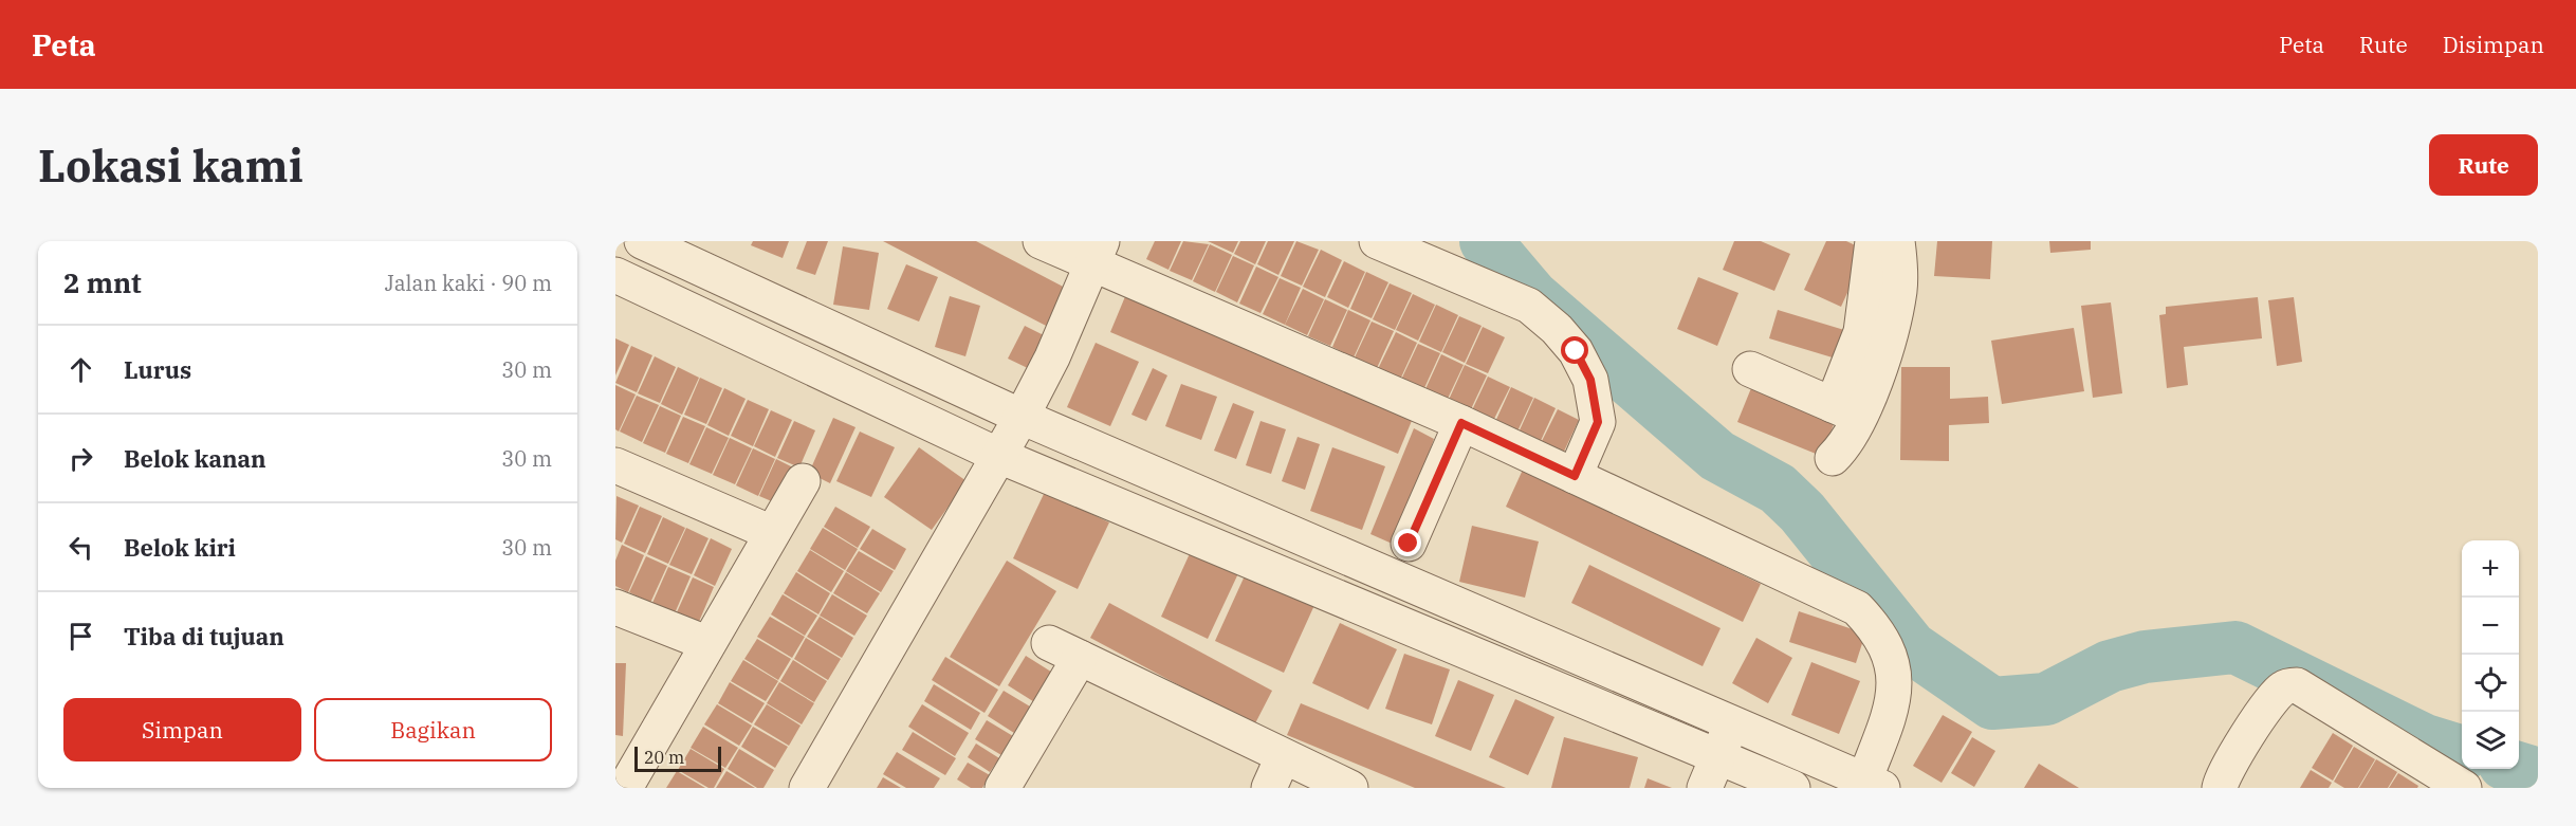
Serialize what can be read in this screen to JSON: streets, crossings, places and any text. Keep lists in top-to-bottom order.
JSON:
{
  "scale_bar": "20 m",
  "page": {
    "header": "Peta",
    "nav": ["Peta", "Rute", "Disimpan"],
    "buttons": [
      "Rute",
      ["Simpan", "Bagikan"]
    ],
    "title": "Lokasi kami",
    "heading": ["2 mnt", "Jalan kaki · 90 m"],
    "list": [
      ["Lurus", "30 m"],
      ["Belok kanan", "30 m"],
      ["Belok kiri", "30 m"],
      "Tiba di tujuan"
    ],
    "map_buttons": ["+", "−"],
    "scale": "20 m"
  }
}
